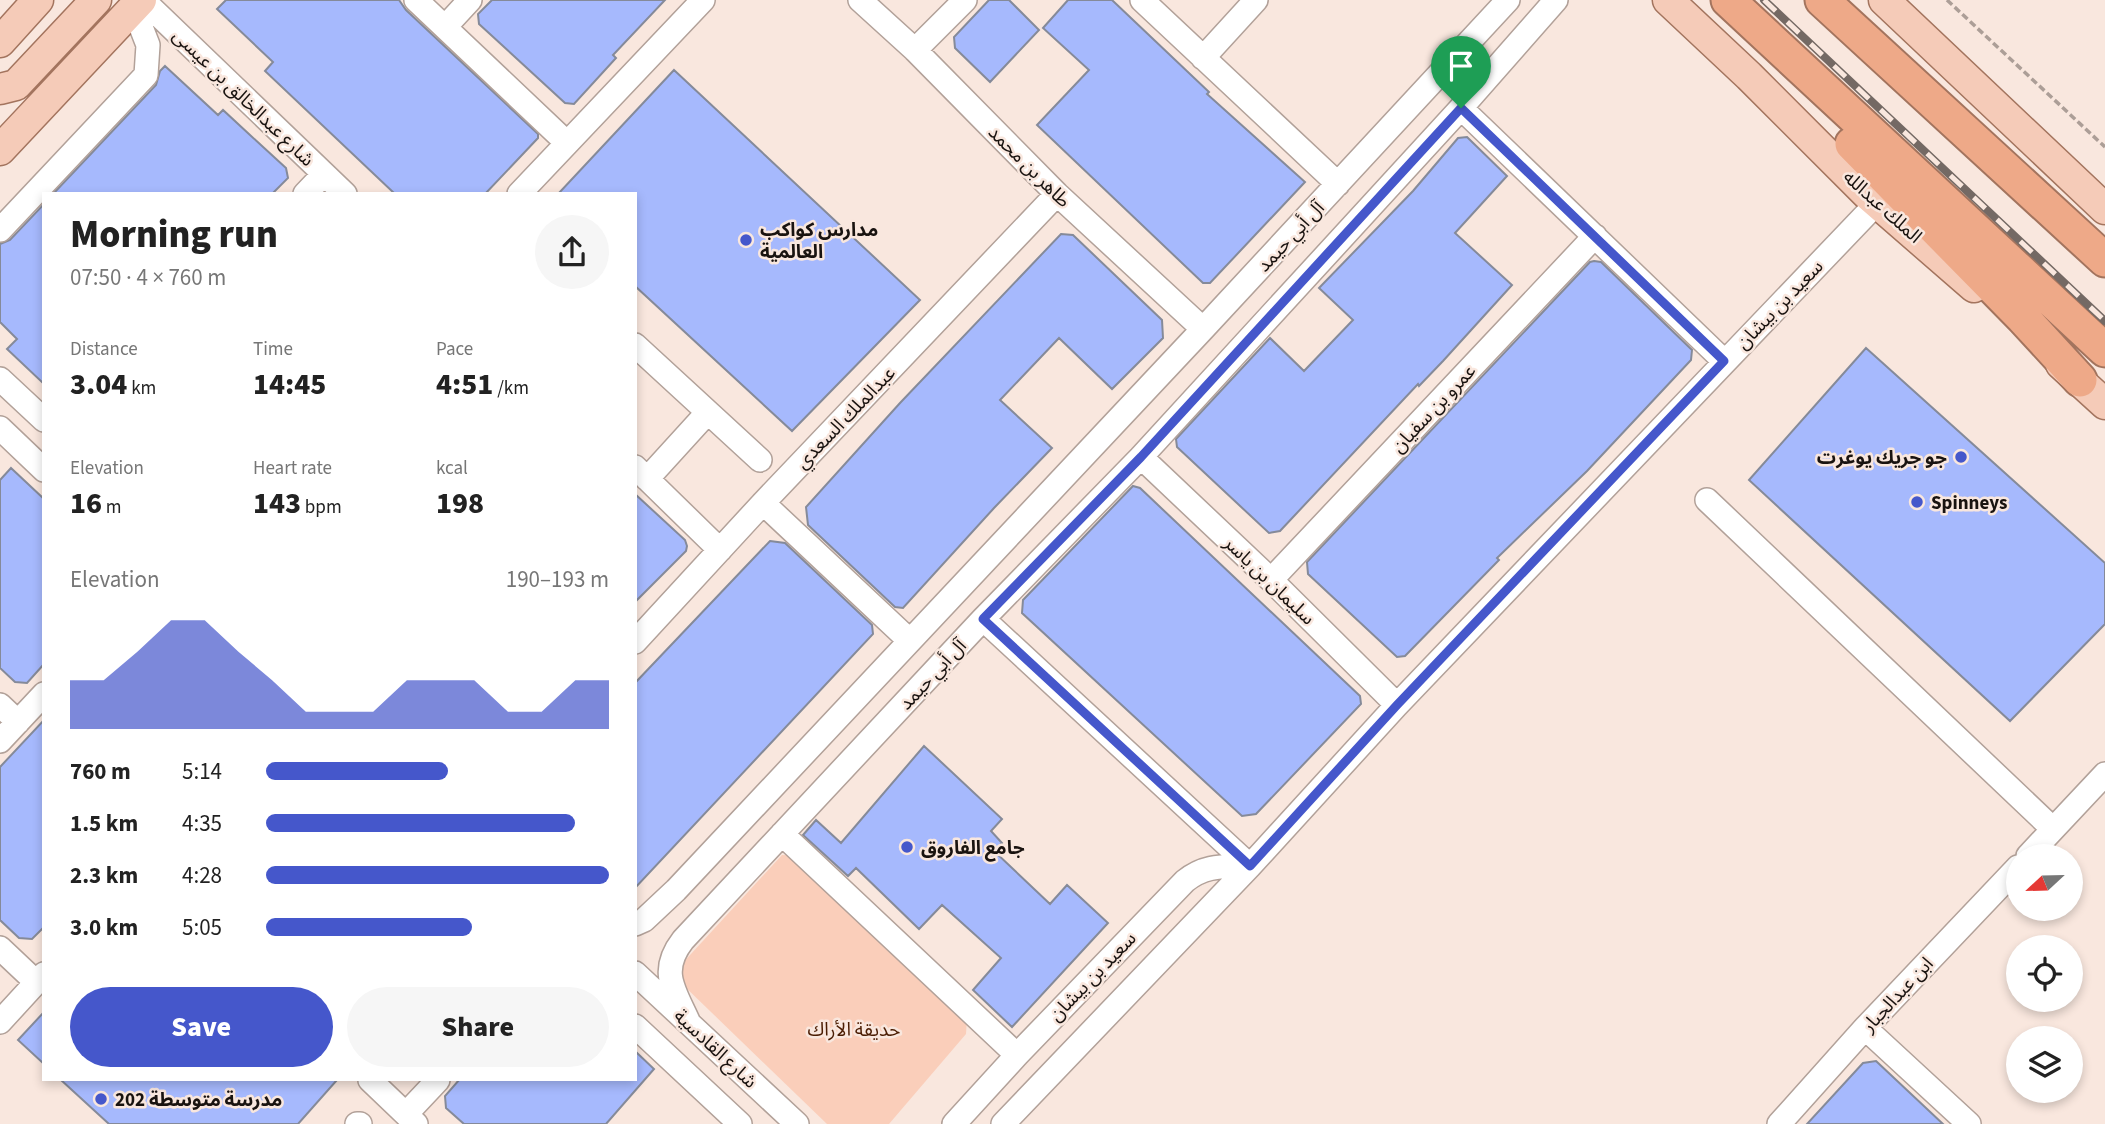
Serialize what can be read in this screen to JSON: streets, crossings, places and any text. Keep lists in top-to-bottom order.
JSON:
{
  "streets": {
    "main road": ["الملك عبدالله"],
    "street": [
      "شارع عبدالخالق بن عيسى",
      "طاهر بن محمد",
      "آل أبي حيمد",
      "سعيد بن بيشان",
      "عمرو بن سفيان",
      "عبدالملك السعدي",
      "سليمان بن ياسر",
      "ابن عبدالجبار",
      "شارع القادسية"
    ]
  },
  "crossings": [
    ["طاهر بن محمد", "آل أبي حيمد"],
    ["طاهر بن محمد", "عبدالملك السعدي"],
    ["الملك عبدالله", "سعيد بن بيشان"],
    ["آل أبي حيمد", "سليمان بن ياسر"],
    ["آل أبي حيمد", "شارع القادسية"],
    ["سعيد بن بيشان", "سليمان بن ياسر"],
    ["عمرو بن سفيان", "سليمان بن ياسر"]
  ],
  "parks": ["حديقة الأراك"],
  "places": [
    "مدارس كواكب العالمية",
    "جو جريك يوغرت",
    "Spinneys",
    "جامع الفاروق",
    "مدرسة متوسطة 202"
  ],
  "north": "left",
  "page": {
    "heading": ["Morning run", "07:50 · 4 × 760 m"],
    "stats": [
      ["Distance", "3.04 km"],
      ["Time", "14:45"],
      ["Pace", "4:51 /km"],
      ["Elevation", "16 m"],
      ["Heart rate", "143 bpm"],
      ["kcal", "198"]
    ],
    "chart": ["Elevation", "190–193 m"],
    "list": [
      {
        "name": "760 m",
        "note": "5:14"
      },
      {
        "name": "1.5 km",
        "note": "4:35"
      },
      {
        "name": "2.3 km",
        "note": "4:28"
      },
      {
        "name": "3.0 km",
        "note": "5:05"
      }
    ],
    "buttons": ["Save", "Share"]
  }
}
